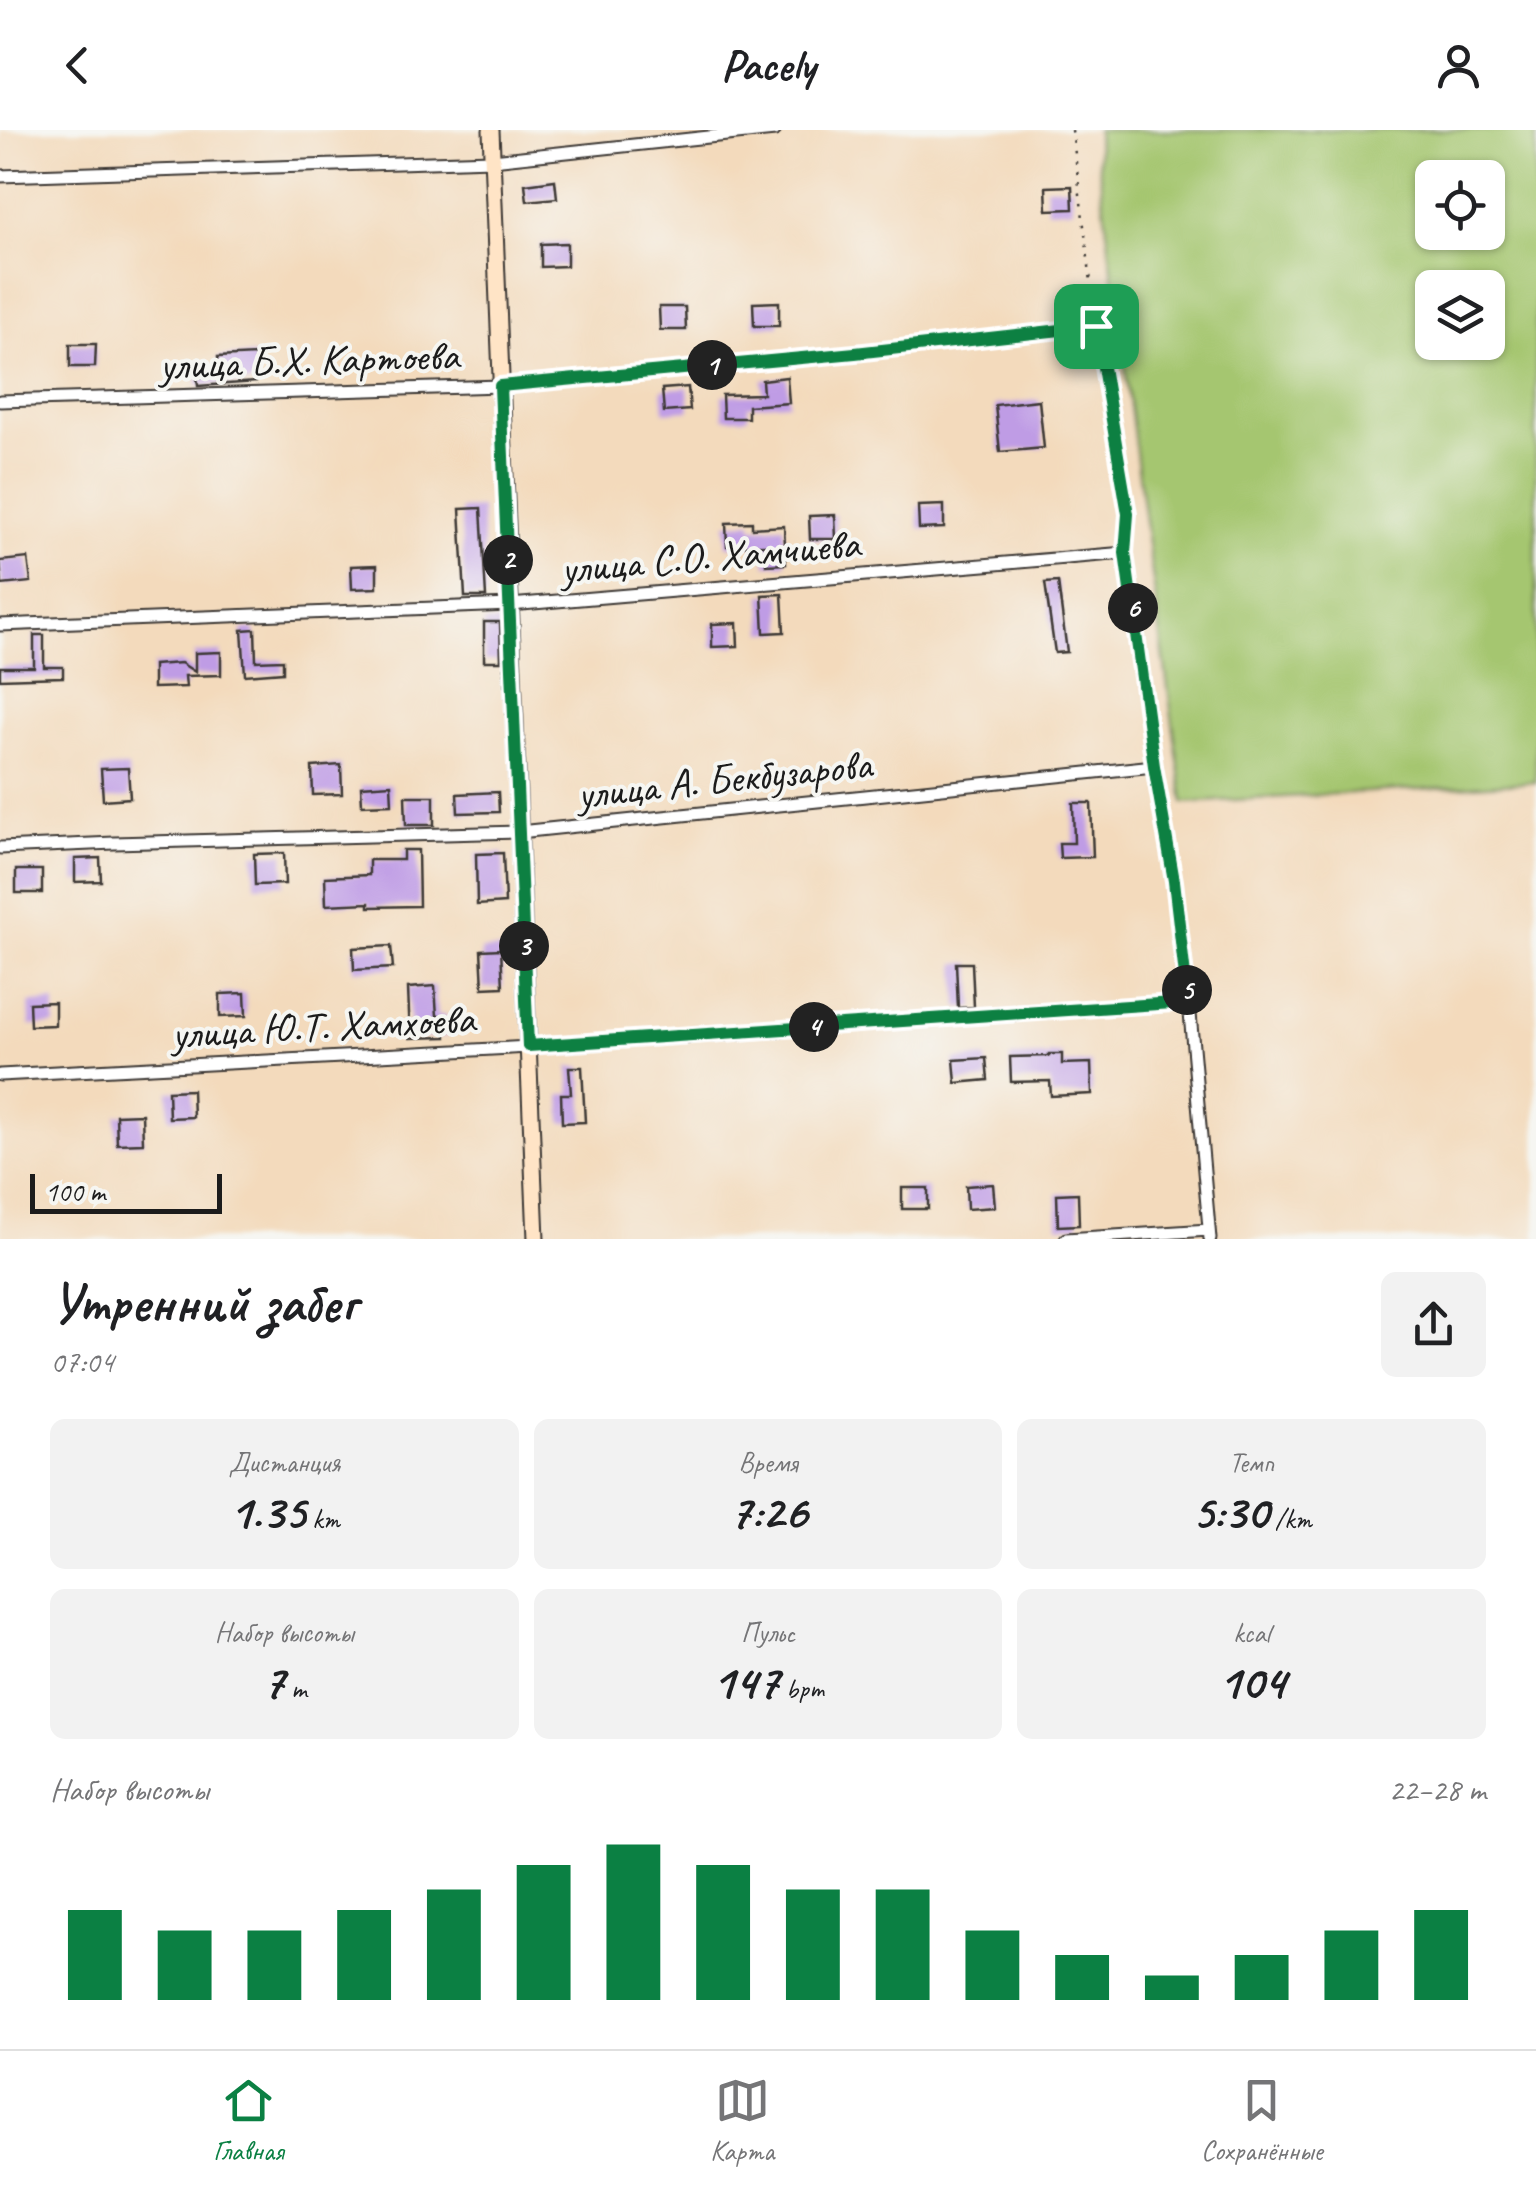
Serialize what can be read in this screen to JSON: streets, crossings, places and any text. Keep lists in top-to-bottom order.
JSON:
{
  "streets": {
    "street": [
      "улица Б.Х. Картоева",
      "улица С.О. Хамчиева",
      "улица А. Бекбузарова",
      "улица Ю.Т. Хамхоева"
    ]
  },
  "scale_bar": "100 m",
  "page": {
    "header": "Pacely",
    "pins": [
      "1",
      "2",
      "6",
      "3",
      "5",
      "4"
    ],
    "scale": "100 m",
    "heading": ["Утренний забег", "07:04"],
    "stats": [
      ["Дистанция", "1.35 km"],
      ["Время", "7:26"],
      ["Темп", "5:30 /km"],
      ["Набор высоты", "7 m"],
      ["Пульс", "147 bpm"],
      ["kcal", "104"]
    ],
    "chart": ["Набор высоты", "22–28 m"],
    "tabs": ["Главная", "Карта", "Сохранённые"]
  }
}
